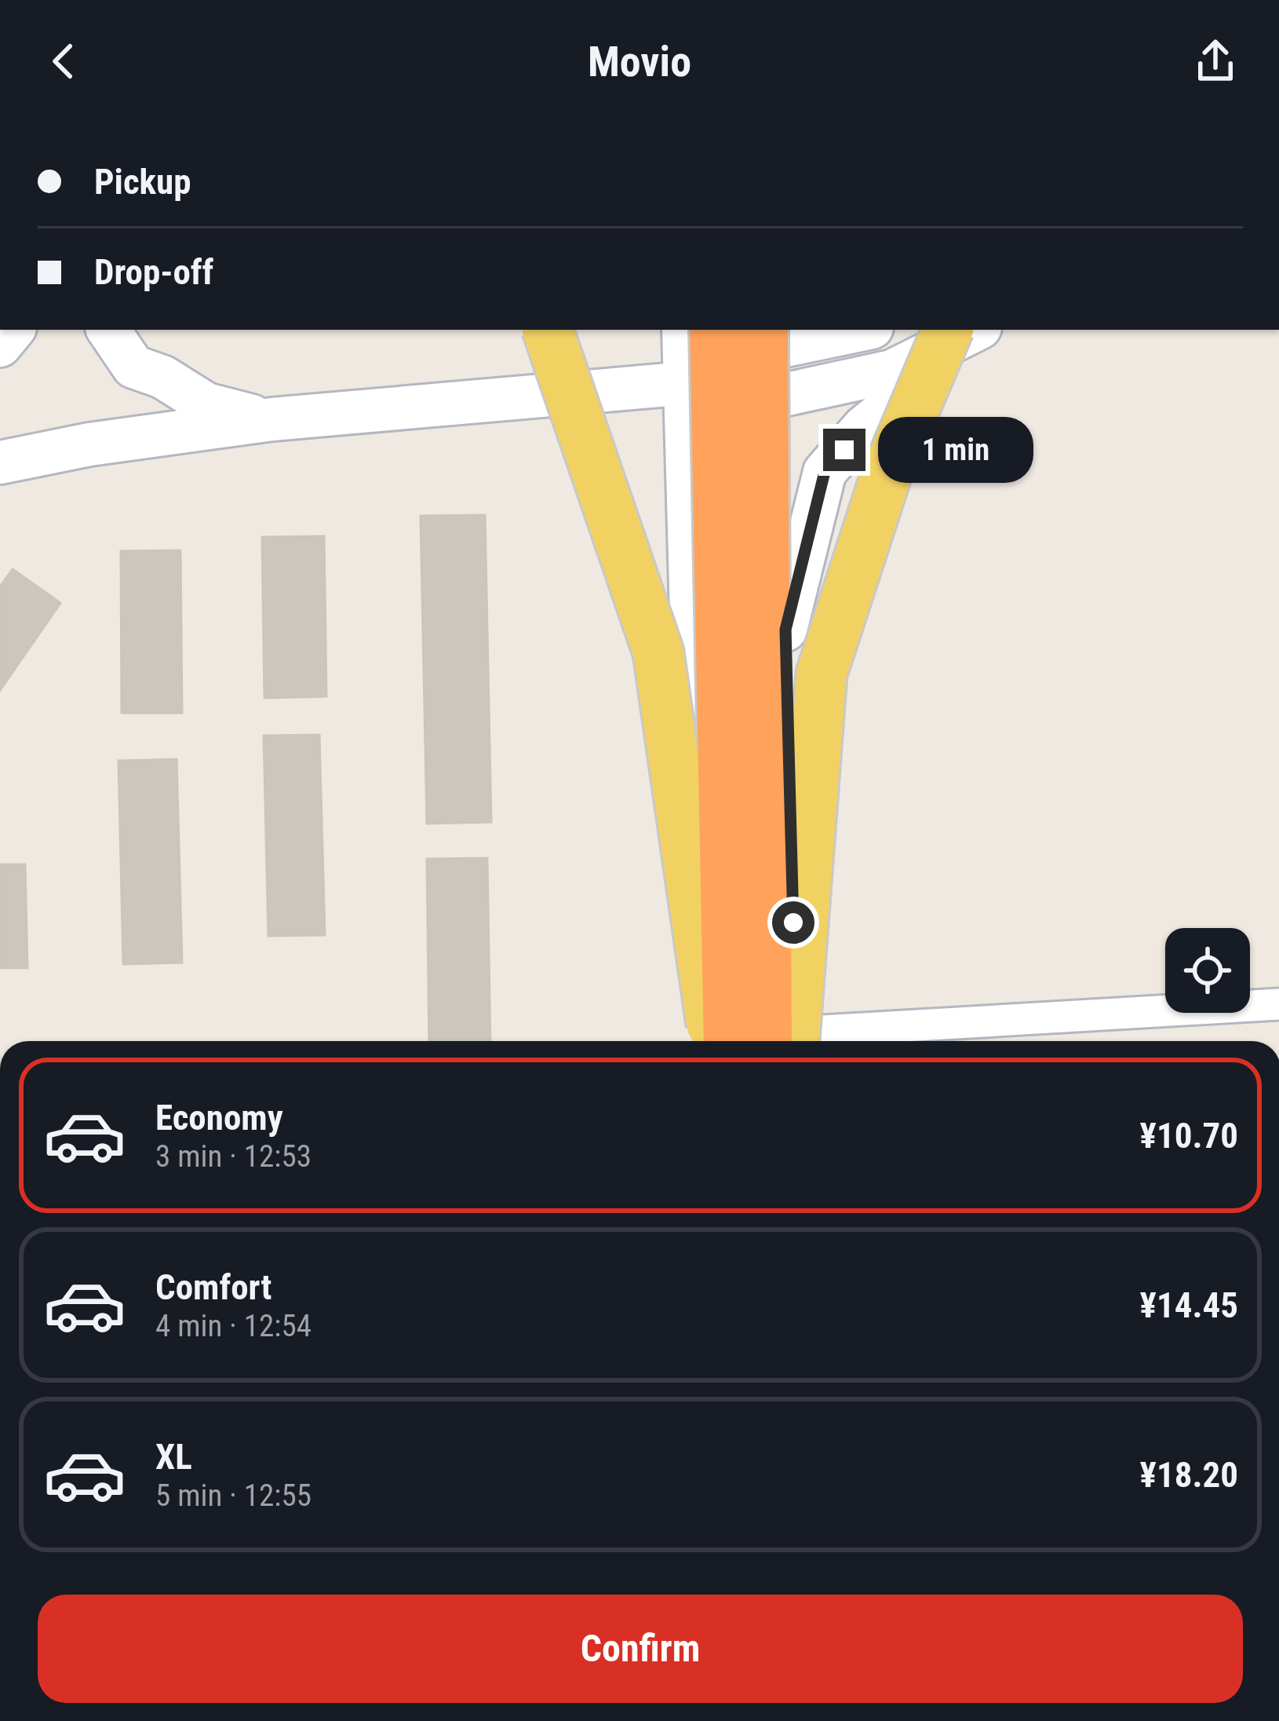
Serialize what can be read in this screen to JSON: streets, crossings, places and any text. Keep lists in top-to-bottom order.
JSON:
{
  "page": {
    "header": "Movio",
    "banner": ["Pickup", "Drop-off"],
    "bubble": "1 min",
    "list": [
      {
        "name": "Economy",
        "note": "3 min · 12:53",
        "value": "¥10.70"
      },
      {
        "name": "Comfort",
        "note": "4 min · 12:54",
        "value": "¥14.45"
      },
      {
        "name": "XL",
        "note": "5 min · 12:55",
        "value": "¥18.20"
      }
    ],
    "buttons": "Confirm"
  }
}
